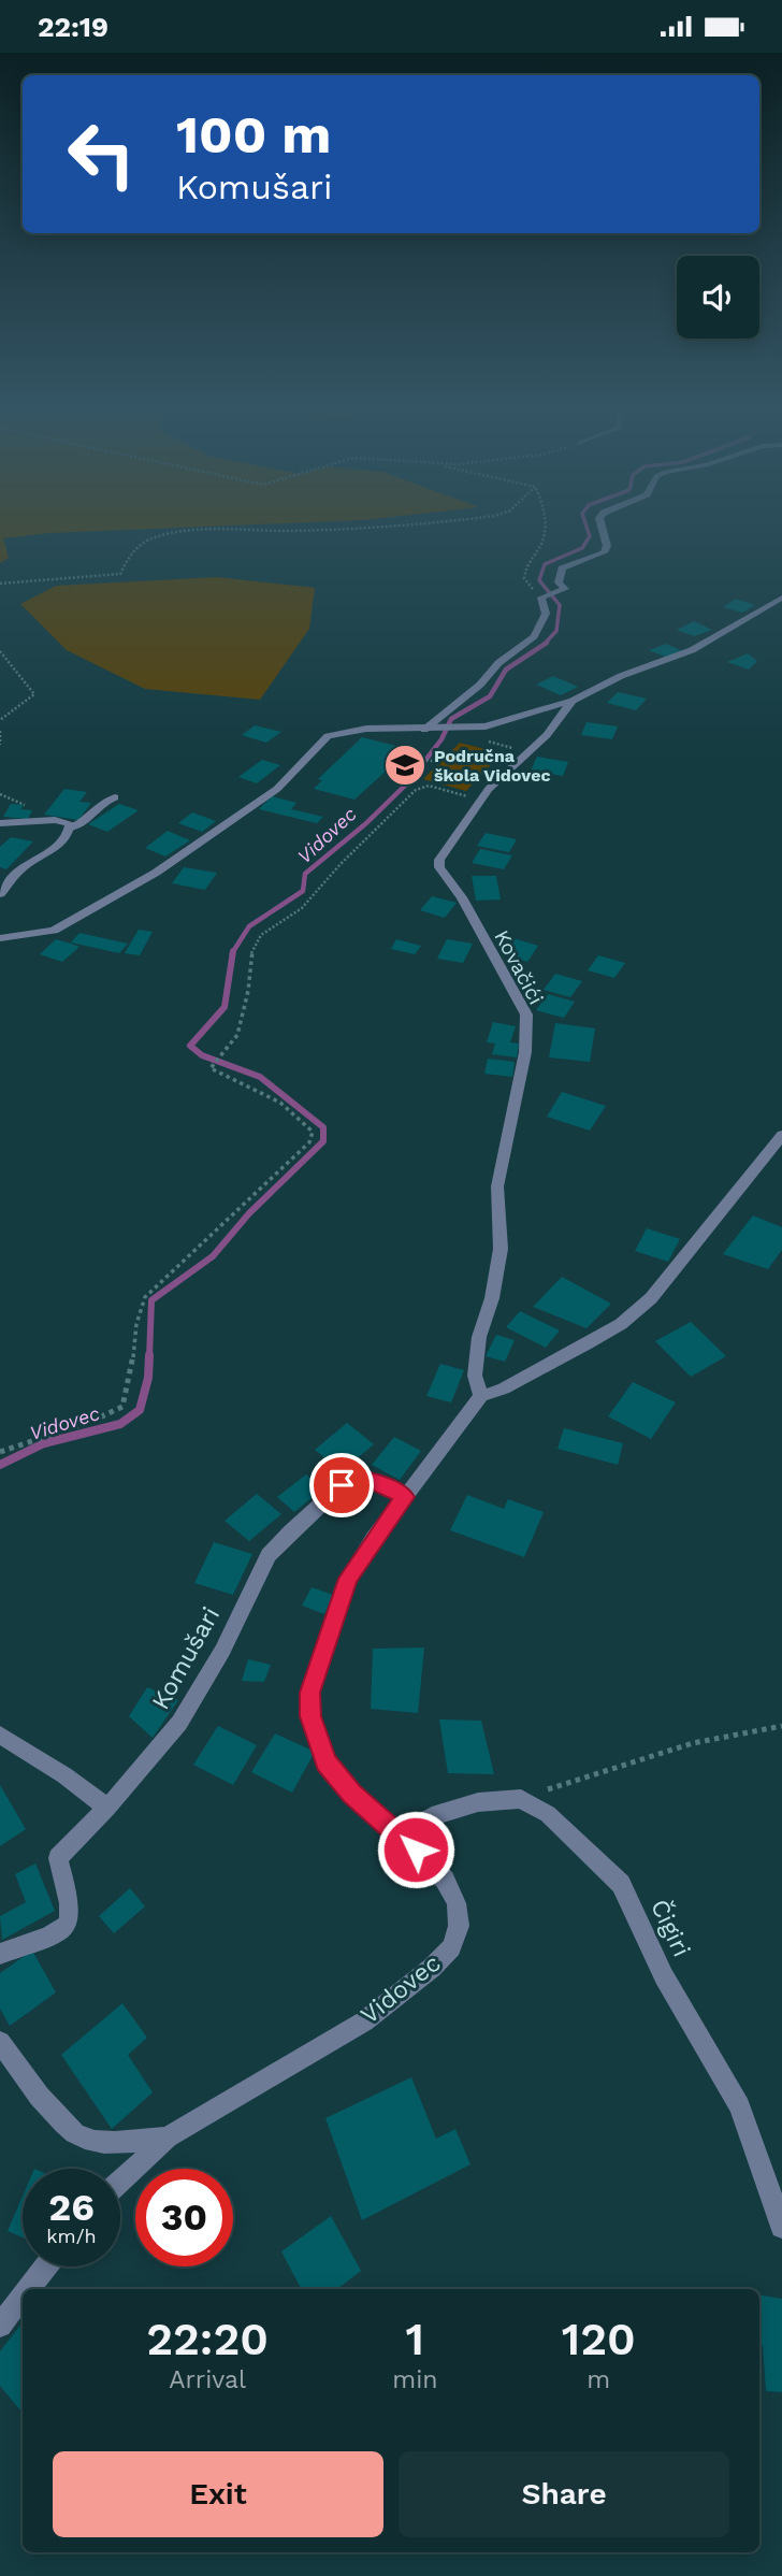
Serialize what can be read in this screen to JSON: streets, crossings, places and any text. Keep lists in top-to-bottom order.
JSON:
{
  "streets": {
    "street": [
      "Kovačići",
      "Komušari",
      "Čigiri",
      "Vidovec"
    ]
  },
  "crossings": [
    ["Kovačići", "Vidovec"],
    ["Komušari", "Vidovec"]
  ],
  "water": ["Vidovec"],
  "places": {
    "school or university": ["Područna škola Vidovec"]
  },
  "page": {
    "status": "22:19",
    "turn": ["100 m", "Komušari"],
    "speed": "26 km/h",
    "limit": "30",
    "eta": [
      "22:20",
      "Arrival",
      "1",
      "min",
      "120",
      "m"
    ],
    "buttons": ["Exit", "Share"]
  }
}
